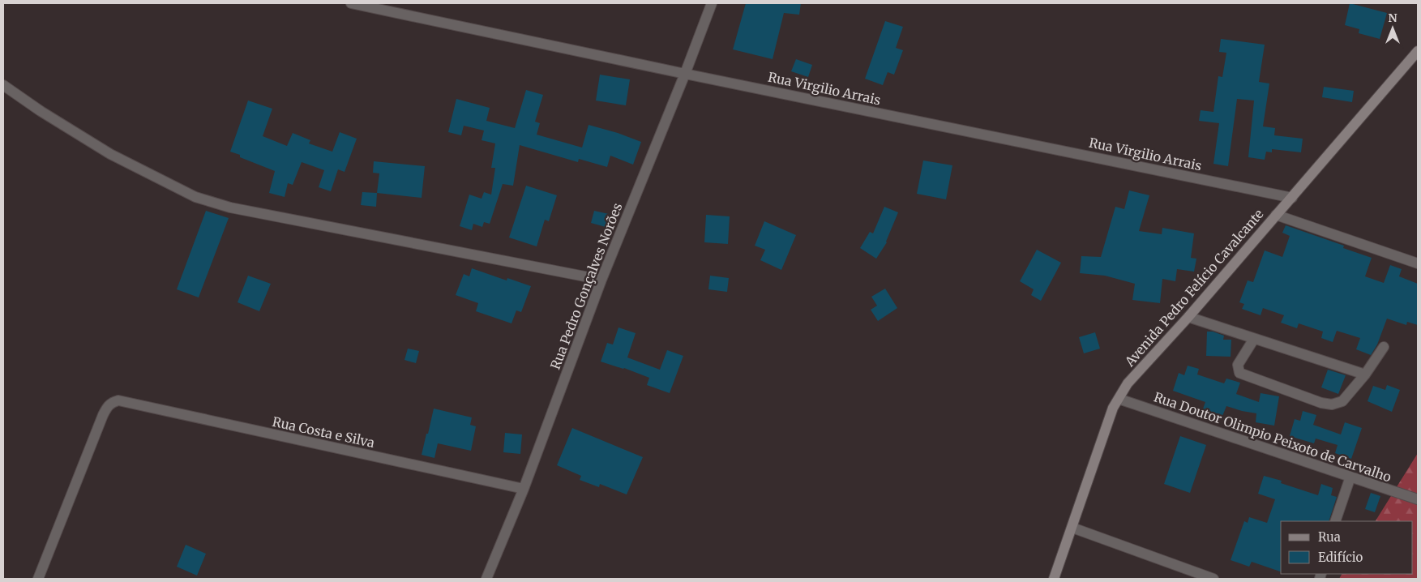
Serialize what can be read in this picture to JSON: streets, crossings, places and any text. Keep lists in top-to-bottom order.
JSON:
{
  "streets": {
    "street": [
      "Rua Virgilio Arrais",
      "Rua Pedro Gonçalves Norões",
      "Avenida Pedro Felício Cavalcante",
      "Rua Costa e Silva",
      "Rua Doutor Olimpio Peixoto de Carvalho"
    ]
  },
  "crossings": [
    ["Rua Virgilio Arrais", "Rua Pedro Gonçalves Norões"],
    ["Rua Virgilio Arrais", "Avenida Pedro Felício Cavalcante"],
    ["Rua Pedro Gonçalves Norões", "Rua Costa e Silva"],
    ["Avenida Pedro Felício Cavalcante", "Rua Doutor Olimpio Peixoto de Carvalho"]
  ],
  "legend": ["Rua", "Edifício"],
  "north": "top"
}
